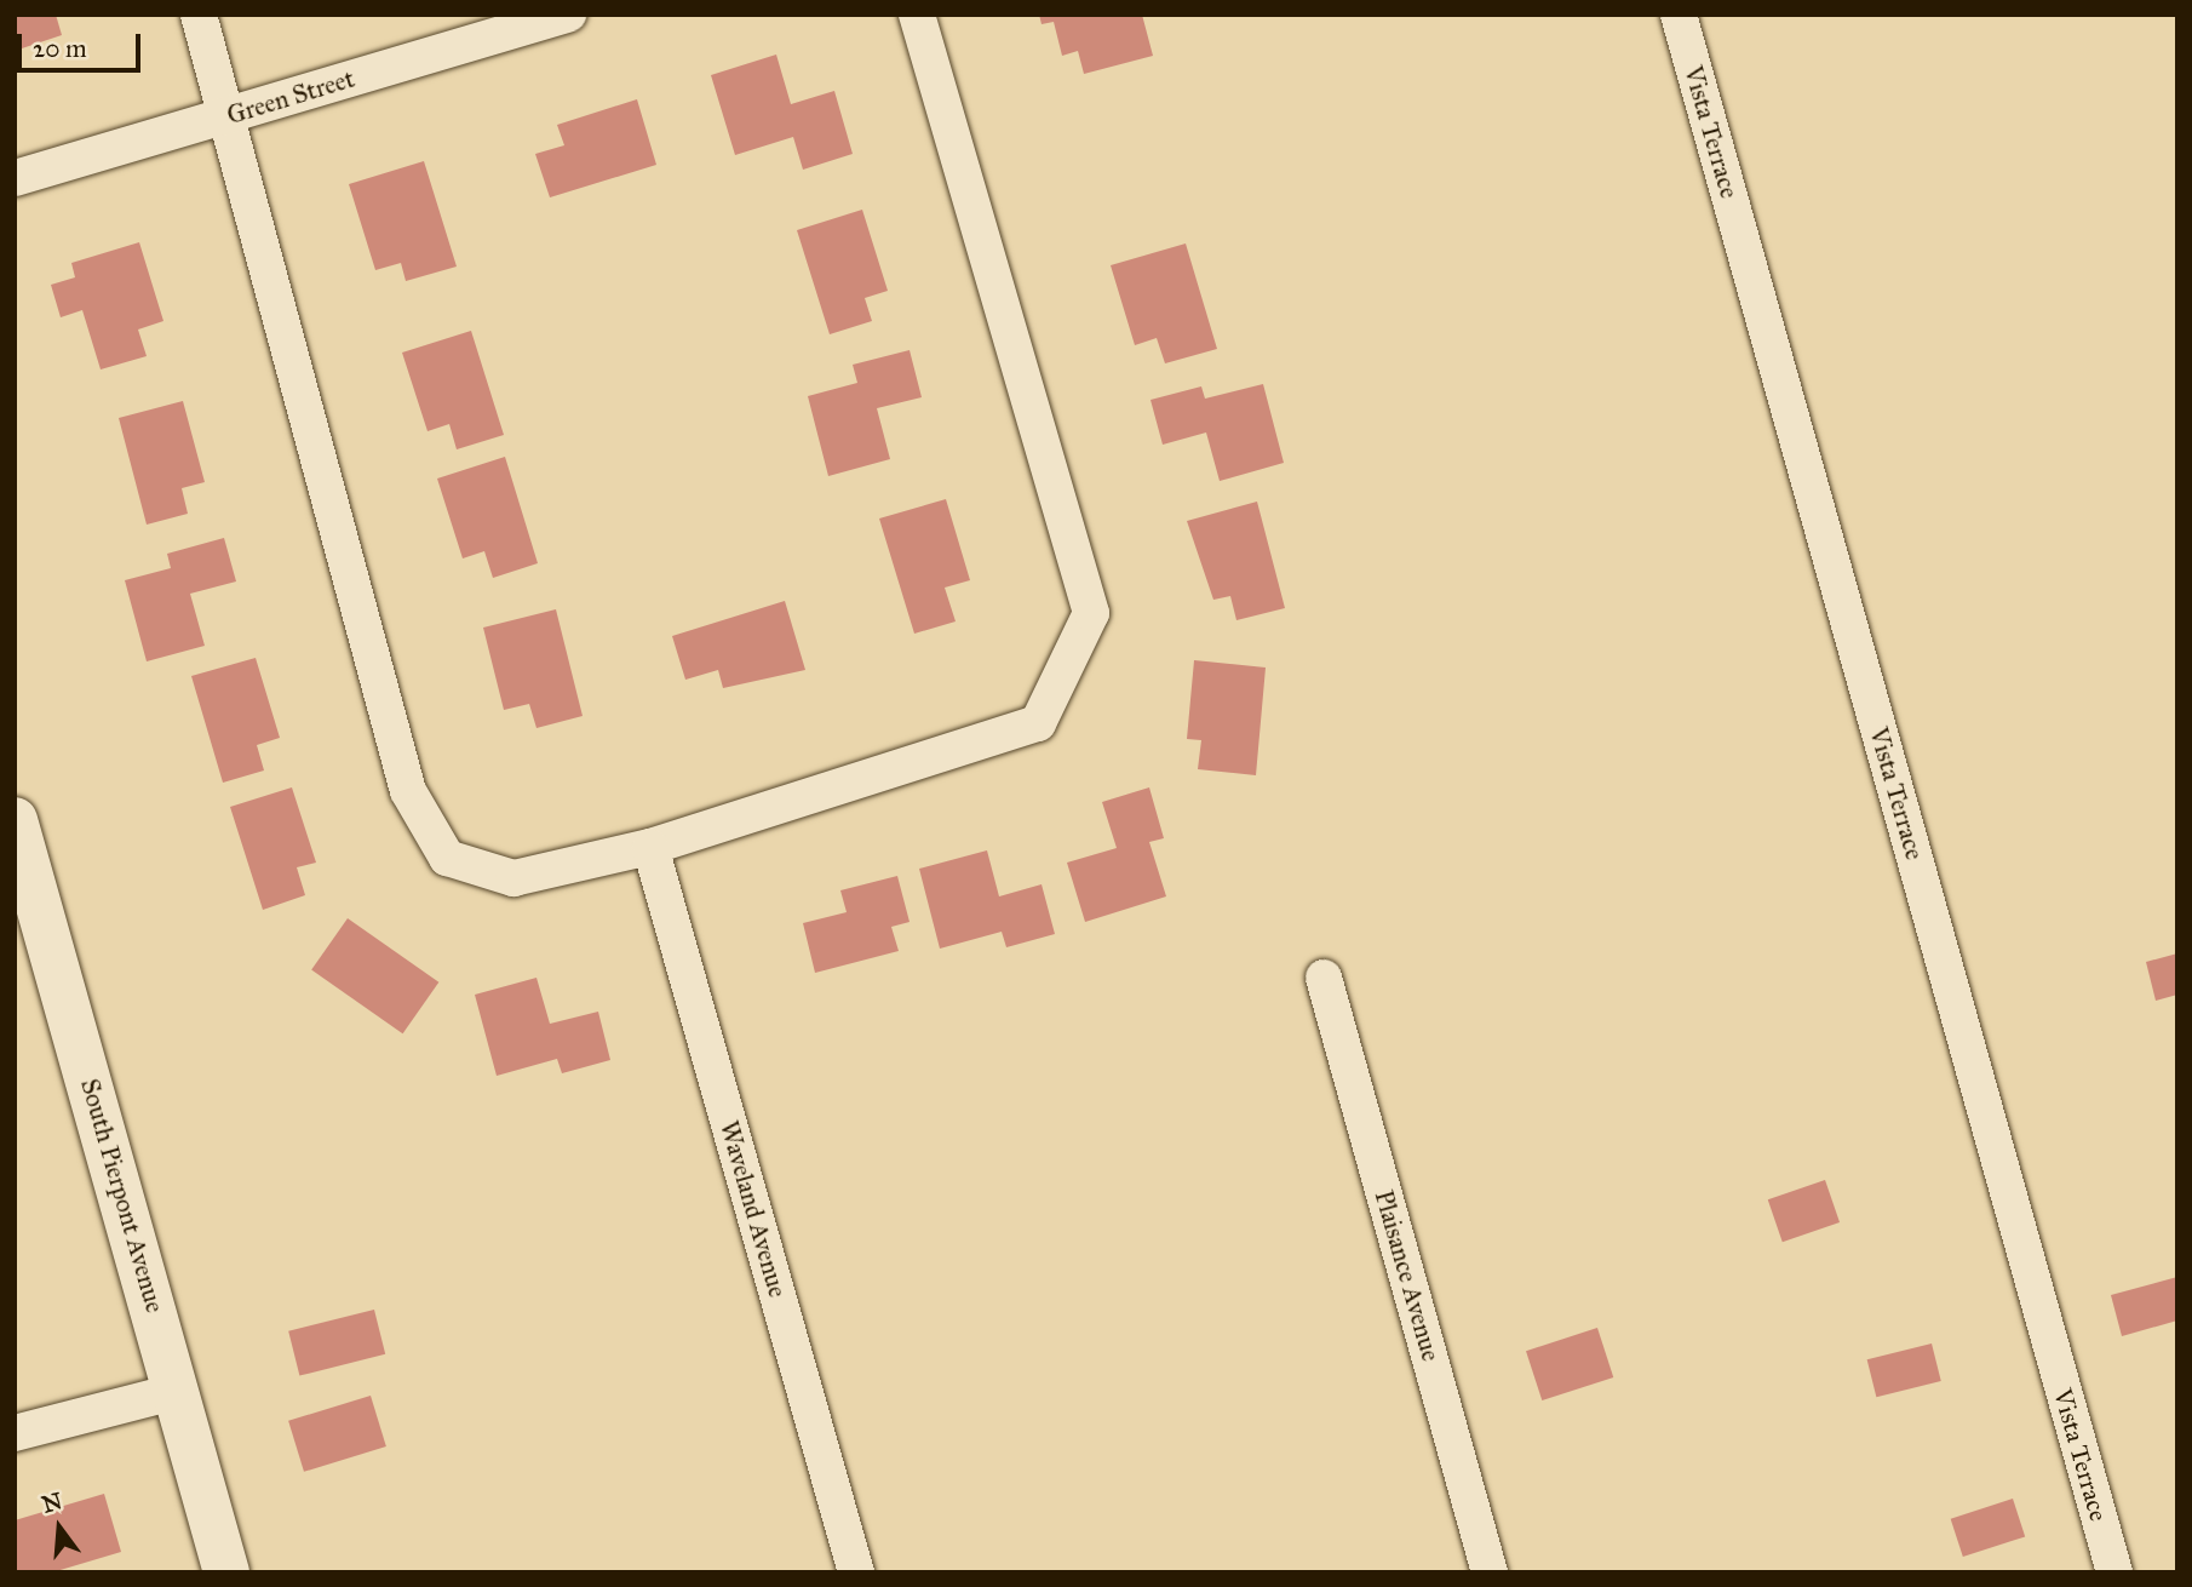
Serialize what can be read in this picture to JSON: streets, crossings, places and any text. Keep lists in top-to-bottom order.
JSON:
{
  "streets": {
    "street": [
      "Green Street",
      "Vista Terrace",
      "South Pierpont Avenue",
      "Waveland Avenue",
      "Plaisance Avenue"
    ]
  },
  "scale_bar": "20 m",
  "north": "top"
}
